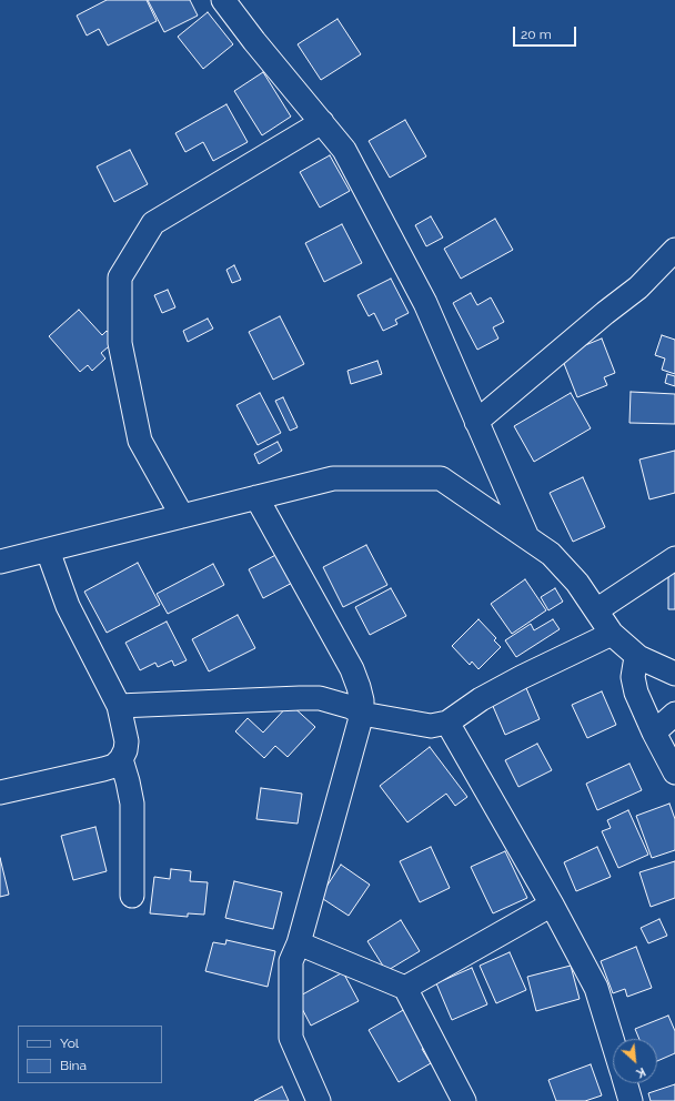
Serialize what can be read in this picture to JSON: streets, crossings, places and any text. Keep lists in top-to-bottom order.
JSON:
{
  "legend": ["Yol", "Bina"],
  "scale_bar": "20 m",
  "north": "bottom right"
}
